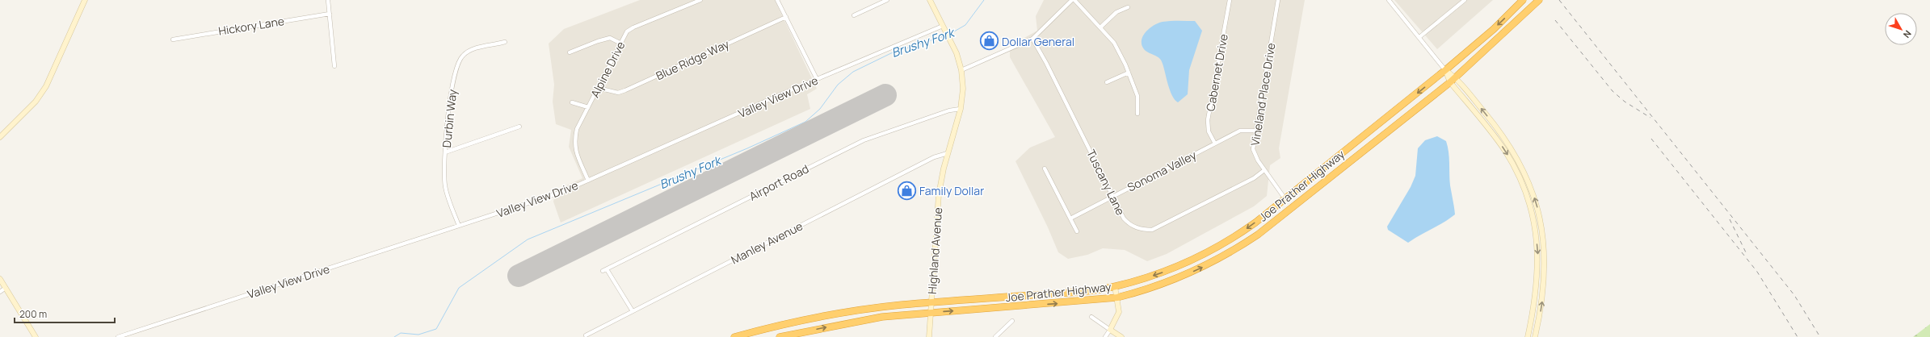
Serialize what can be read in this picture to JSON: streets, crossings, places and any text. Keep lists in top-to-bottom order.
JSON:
{
  "streets": {
    "highway": ["Joe Prather Highway"],
    "main road": ["Highland Avenue"],
    "street": [
      "Hickory Lane",
      "Blue Ridge Way",
      "Alpine Drive",
      "Cabernet Drive",
      "Vineland Place Drive",
      "Valley View Drive",
      "Durbin Way",
      "Sonoma Valley",
      "Airport Road",
      "Tuscany Lane",
      "Manley Avenue"
    ]
  },
  "crossings": [
    ["Blue Ridge Way", "Alpine Drive"],
    ["Alpine Drive", "Valley View Drive"],
    ["Cabernet Drive", "Sonoma Valley"],
    ["Vineland Place Drive", "Sonoma Valley"],
    ["Vineland Place Drive", "Tuscany Lane"],
    ["Vineland Place Drive", "Joe Prather Highway"],
    ["Valley View Drive", "Durbin Way"],
    ["Valley View Drive", "Highland Avenue"],
    ["Sonoma Valley", "Tuscany Lane"],
    ["Airport Road", "Manley Avenue"],
    ["Airport Road", "Highland Avenue"],
    ["Joe Prather Highway", "Highland Avenue"],
    ["Manley Avenue", "Highland Avenue"]
  ],
  "water": ["Brushy Fork"],
  "places": {
    "shop": ["Dollar General", "Family Dollar"]
  },
  "scale_bar": "200 m",
  "north": "bottom right"
}
